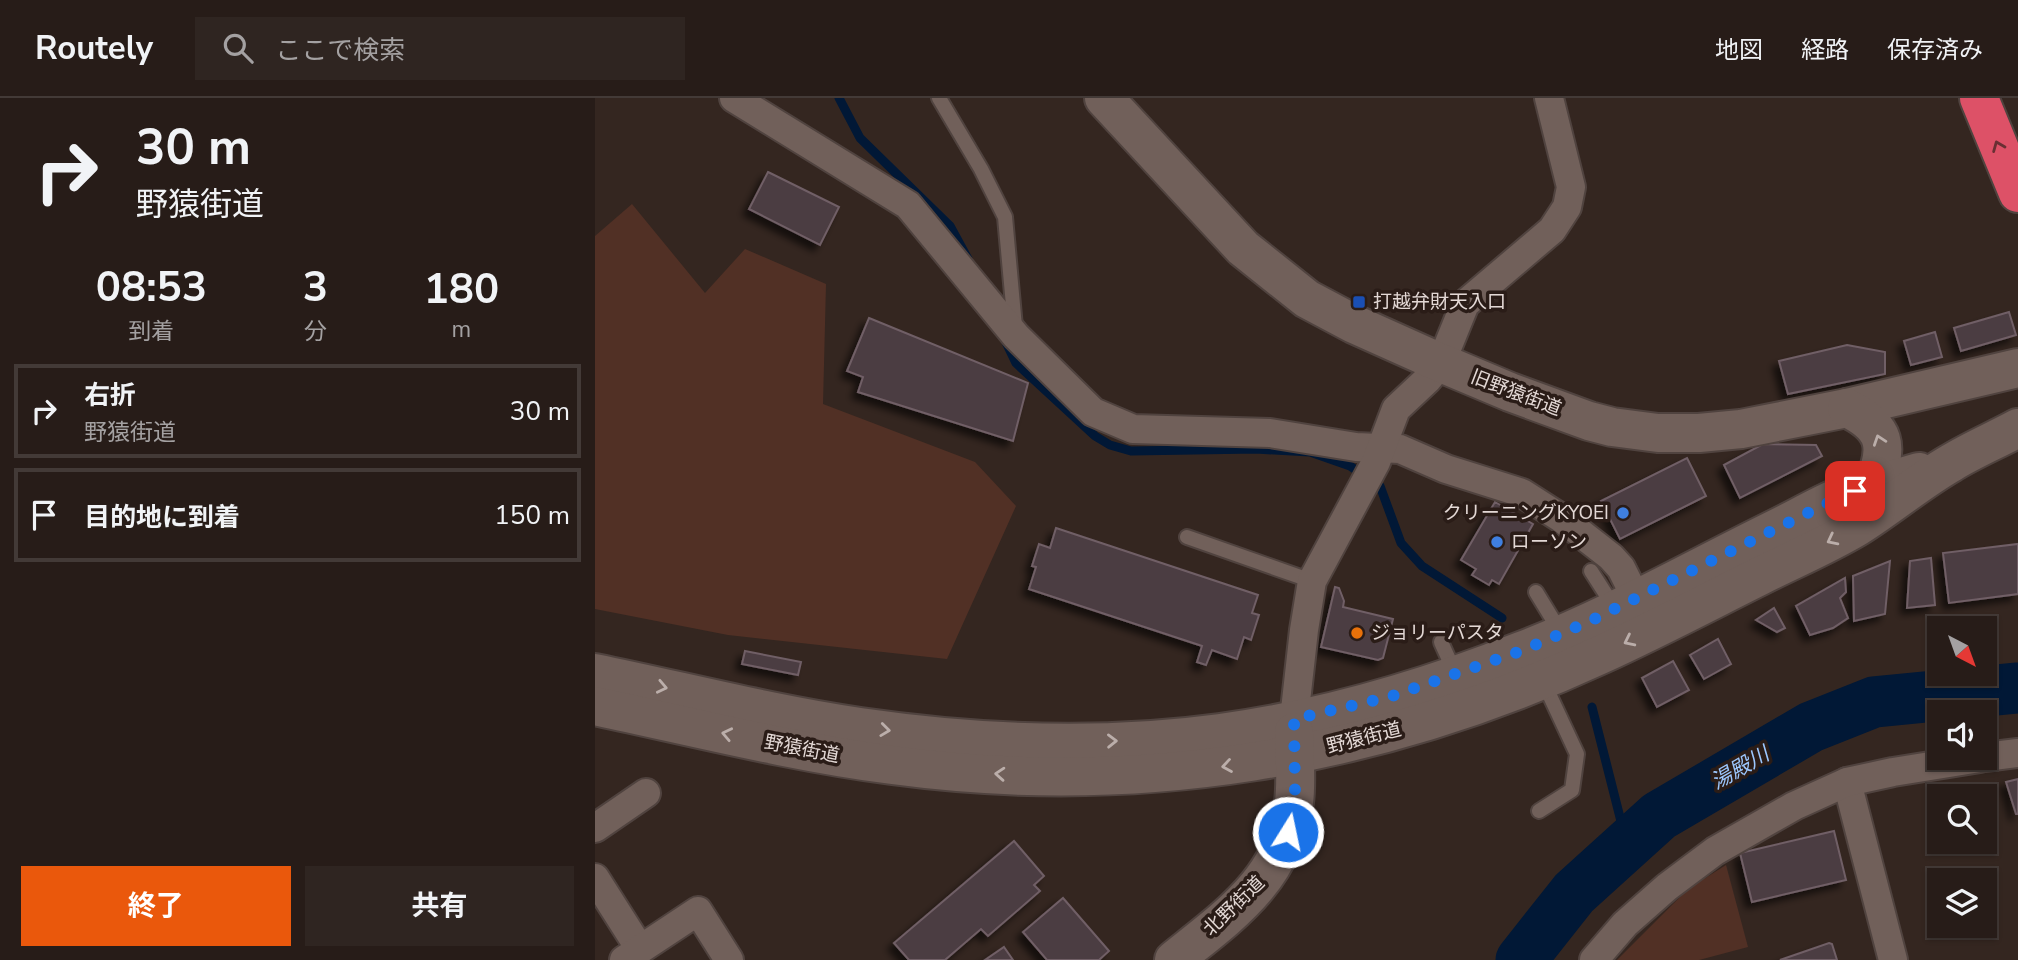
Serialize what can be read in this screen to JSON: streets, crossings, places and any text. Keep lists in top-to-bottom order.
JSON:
{
  "streets": {
    "main road": ["旧野猿街道", "野猿街道", "北野街道"]
  },
  "crossings": [
    ["野猿街道", "北野街道"]
  ],
  "water": ["湯殿川"],
  "places": {
    "transit": ["打越弁財天入口"],
    "other": ["クリーニングKYOEI", "ローソン", "ジョリーパスタ"]
  },
  "north": "bottom right",
  "page": {
    "header": "Routely",
    "search": "ここで検索",
    "nav": ["地図", "経路", "保存済み"],
    "turn": ["30 m", "野猿街道"],
    "eta": [
      "08:53",
      "到着",
      "3",
      "分",
      "180",
      "m"
    ],
    "list": [
      {
        "name": "右折",
        "note": "野猿街道",
        "value": "30 m"
      },
      {
        "name": "目的地に到着",
        "value": "150 m"
      }
    ],
    "buttons": ["終了", "共有"]
  }
}
